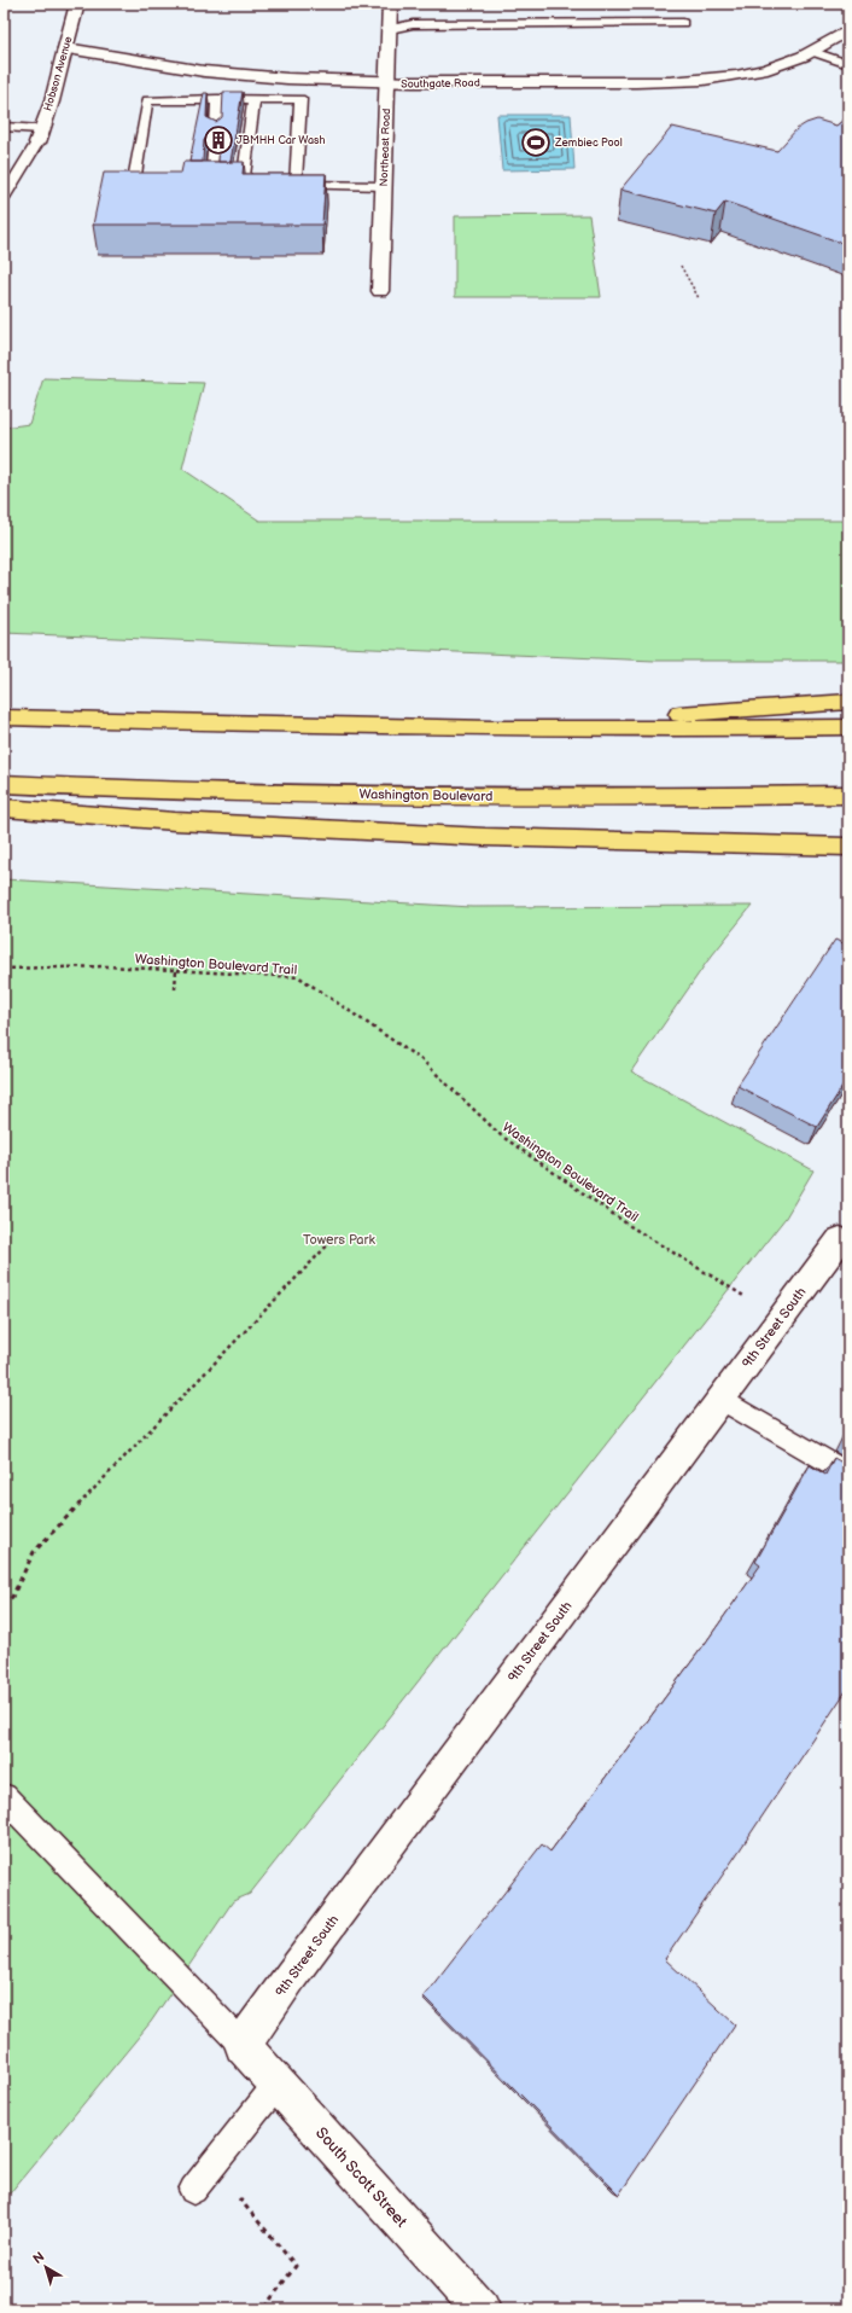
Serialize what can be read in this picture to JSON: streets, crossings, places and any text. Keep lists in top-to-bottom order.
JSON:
{
  "streets": {
    "highway": ["Washington Boulevard"],
    "street": [
      "Hobson Avenue",
      "Southgate Road",
      "Northeast Road",
      "9th Street South",
      "South Scott Street"
    ],
    "path": ["Washington Boulevard Trail"]
  },
  "crossings": [
    ["Hobson Avenue", "Southgate Road"],
    ["Southgate Road", "Northeast Road"],
    ["Washington Boulevard Trail", "9th Street South"],
    ["9th Street South", "South Scott Street"]
  ],
  "parks": ["Towers Park"],
  "places": {
    "building": ["JBMHH Car Wash"],
    "sports": ["Zembiec Pool"]
  },
  "north": "top left"
}
